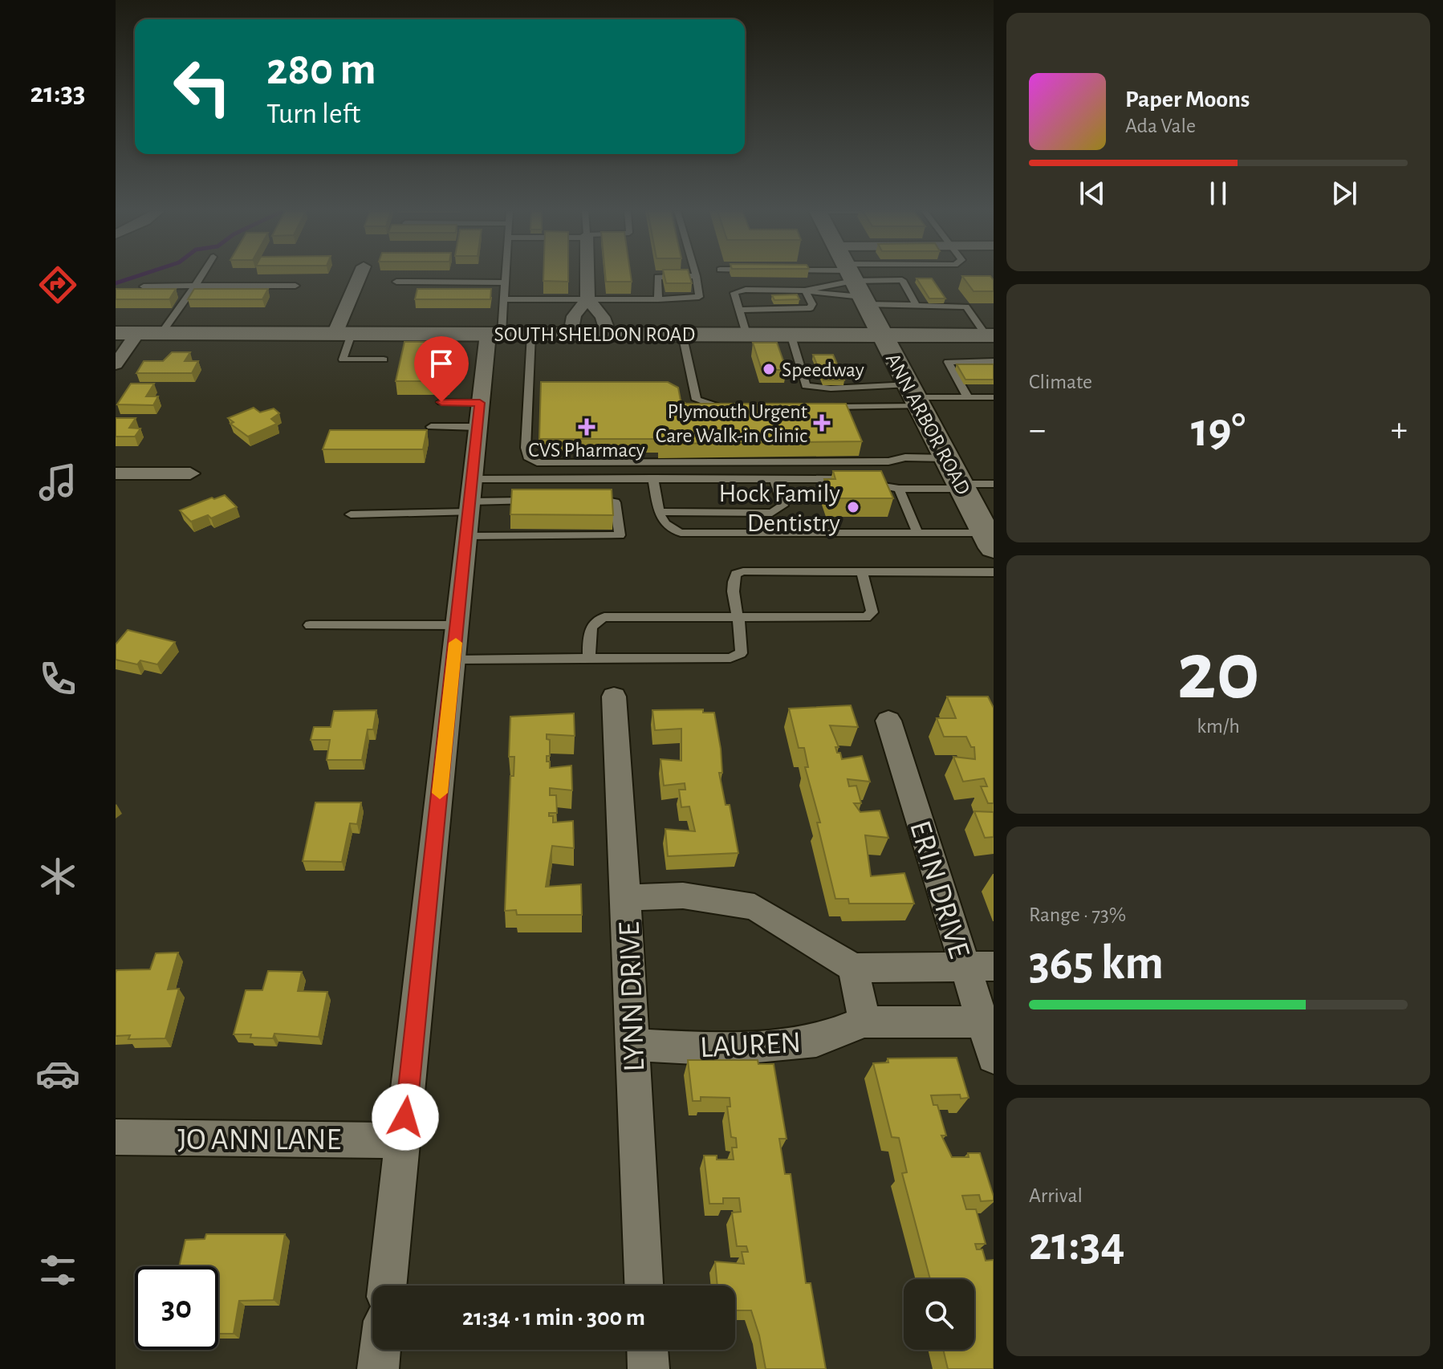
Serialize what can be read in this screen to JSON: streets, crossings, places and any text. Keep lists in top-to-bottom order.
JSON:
{
  "streets": {
    "main road": ["SOUTH SHELDON ROAD", "ANN ARBOR ROAD"],
    "street": [
      "ERIN DRIVE",
      "LYNN DRIVE",
      "LAUREN",
      "JO ANN LANE"
    ]
  },
  "crossings": [
    ["SOUTH SHELDON ROAD", "ANN ARBOR ROAD"],
    ["ERIN DRIVE", "LAUREN"],
    ["LYNN DRIVE", "LAUREN"]
  ],
  "places": {
    "other": ["Speedway", "Hock Family Dentistry"],
    "health": ["Plymouth Urgent Care Walk-in Clinic", "CVS Pharmacy"]
  },
  "page": {
    "tabs": "21:33",
    "turn": ["280 m", "Turn left"],
    "song": ["Paper Moons", "Ada Vale"],
    "tile": [
      "Climate",
      ["20", "km/h"],
      ["Range · 73%", "365 km"],
      ["Arrival", "21:34"]
    ],
    "heat": ["−", "19°", "+"],
    "limit": "30",
    "trip": "21:34 · 1 min · 300 m"
  }
}
